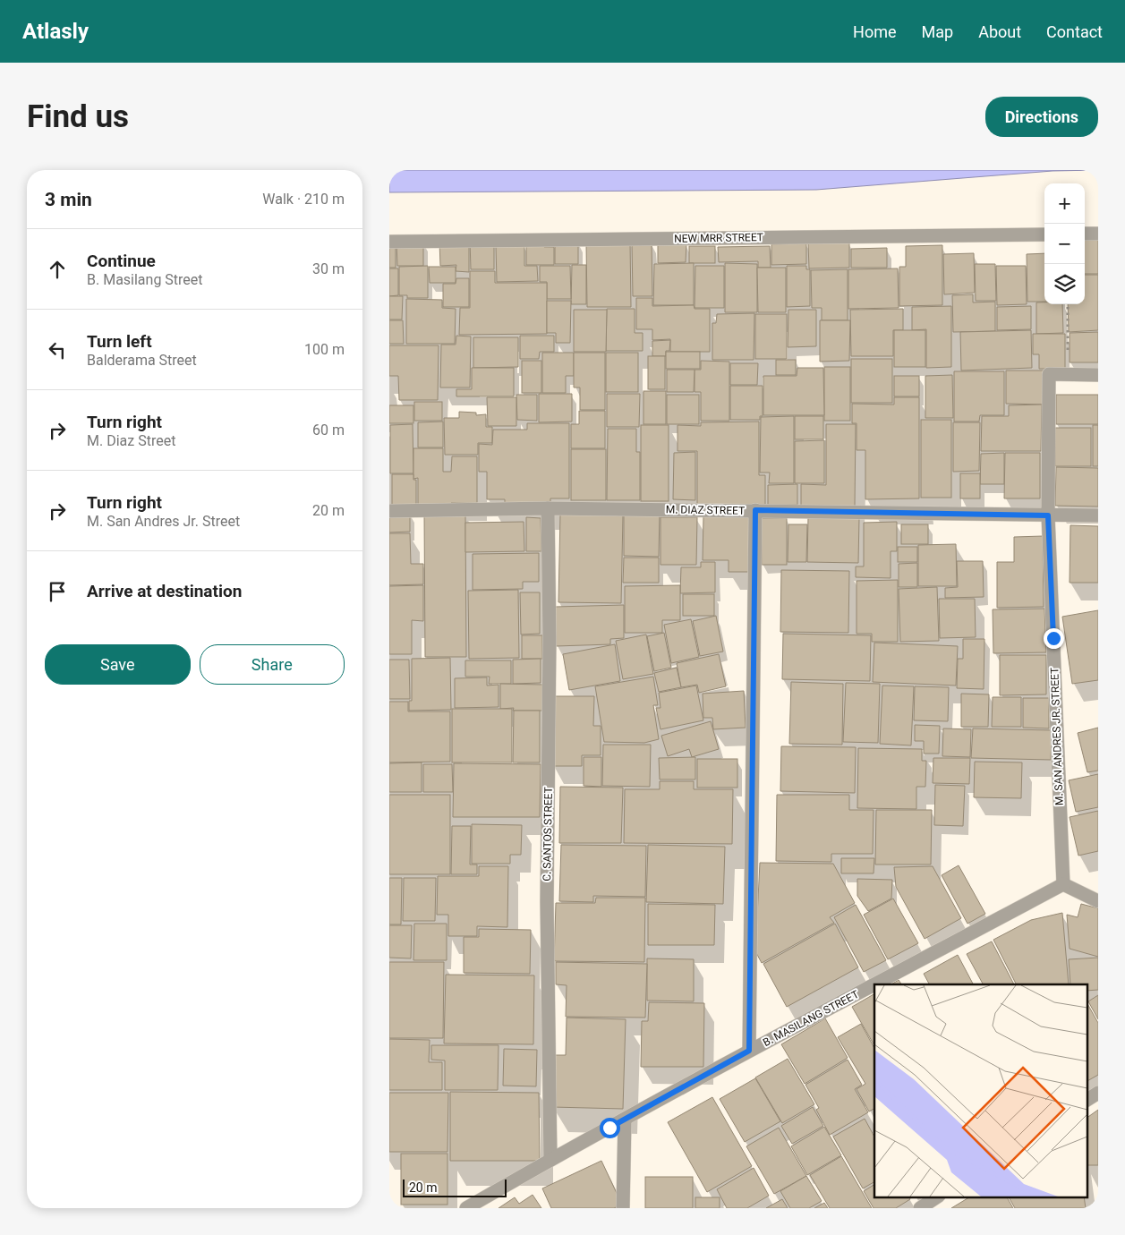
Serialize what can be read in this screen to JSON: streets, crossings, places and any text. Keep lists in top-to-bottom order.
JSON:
{
  "streets": {
    "street": [
      "NEW MRR STREET",
      "M. DIAZ STREET",
      "M. SAN ANDRES JR. STREET",
      "C. SANTOS STREET",
      "B. MASILANG STREET"
    ]
  },
  "crossings": [
    ["M. DIAZ STREET", "M. SAN ANDRES JR. STREET"],
    ["M. DIAZ STREET", "C. SANTOS STREET"],
    ["M. SAN ANDRES JR. STREET", "B. MASILANG STREET"],
    ["C. SANTOS STREET", "B. MASILANG STREET"]
  ],
  "scale_bar": "20 m",
  "page": {
    "header": "Atlasly",
    "nav": [
      "Home",
      "Map",
      "About",
      "Contact"
    ],
    "buttons": [
      "Directions",
      ["Save", "Share"]
    ],
    "title": "Find us",
    "heading": ["3 min", "Walk · 210 m"],
    "map_buttons": ["+", "−"],
    "list": [
      ["Continue", "B. Masilang Street", "30 m"],
      ["Turn left", "Balderama Street", "100 m"],
      ["Turn right", "M. Diaz Street", "60 m"],
      ["Turn right", "M. San Andres Jr. Street", "20 m"],
      "Arrive at destination"
    ],
    "scale": "20 m"
  }
}
